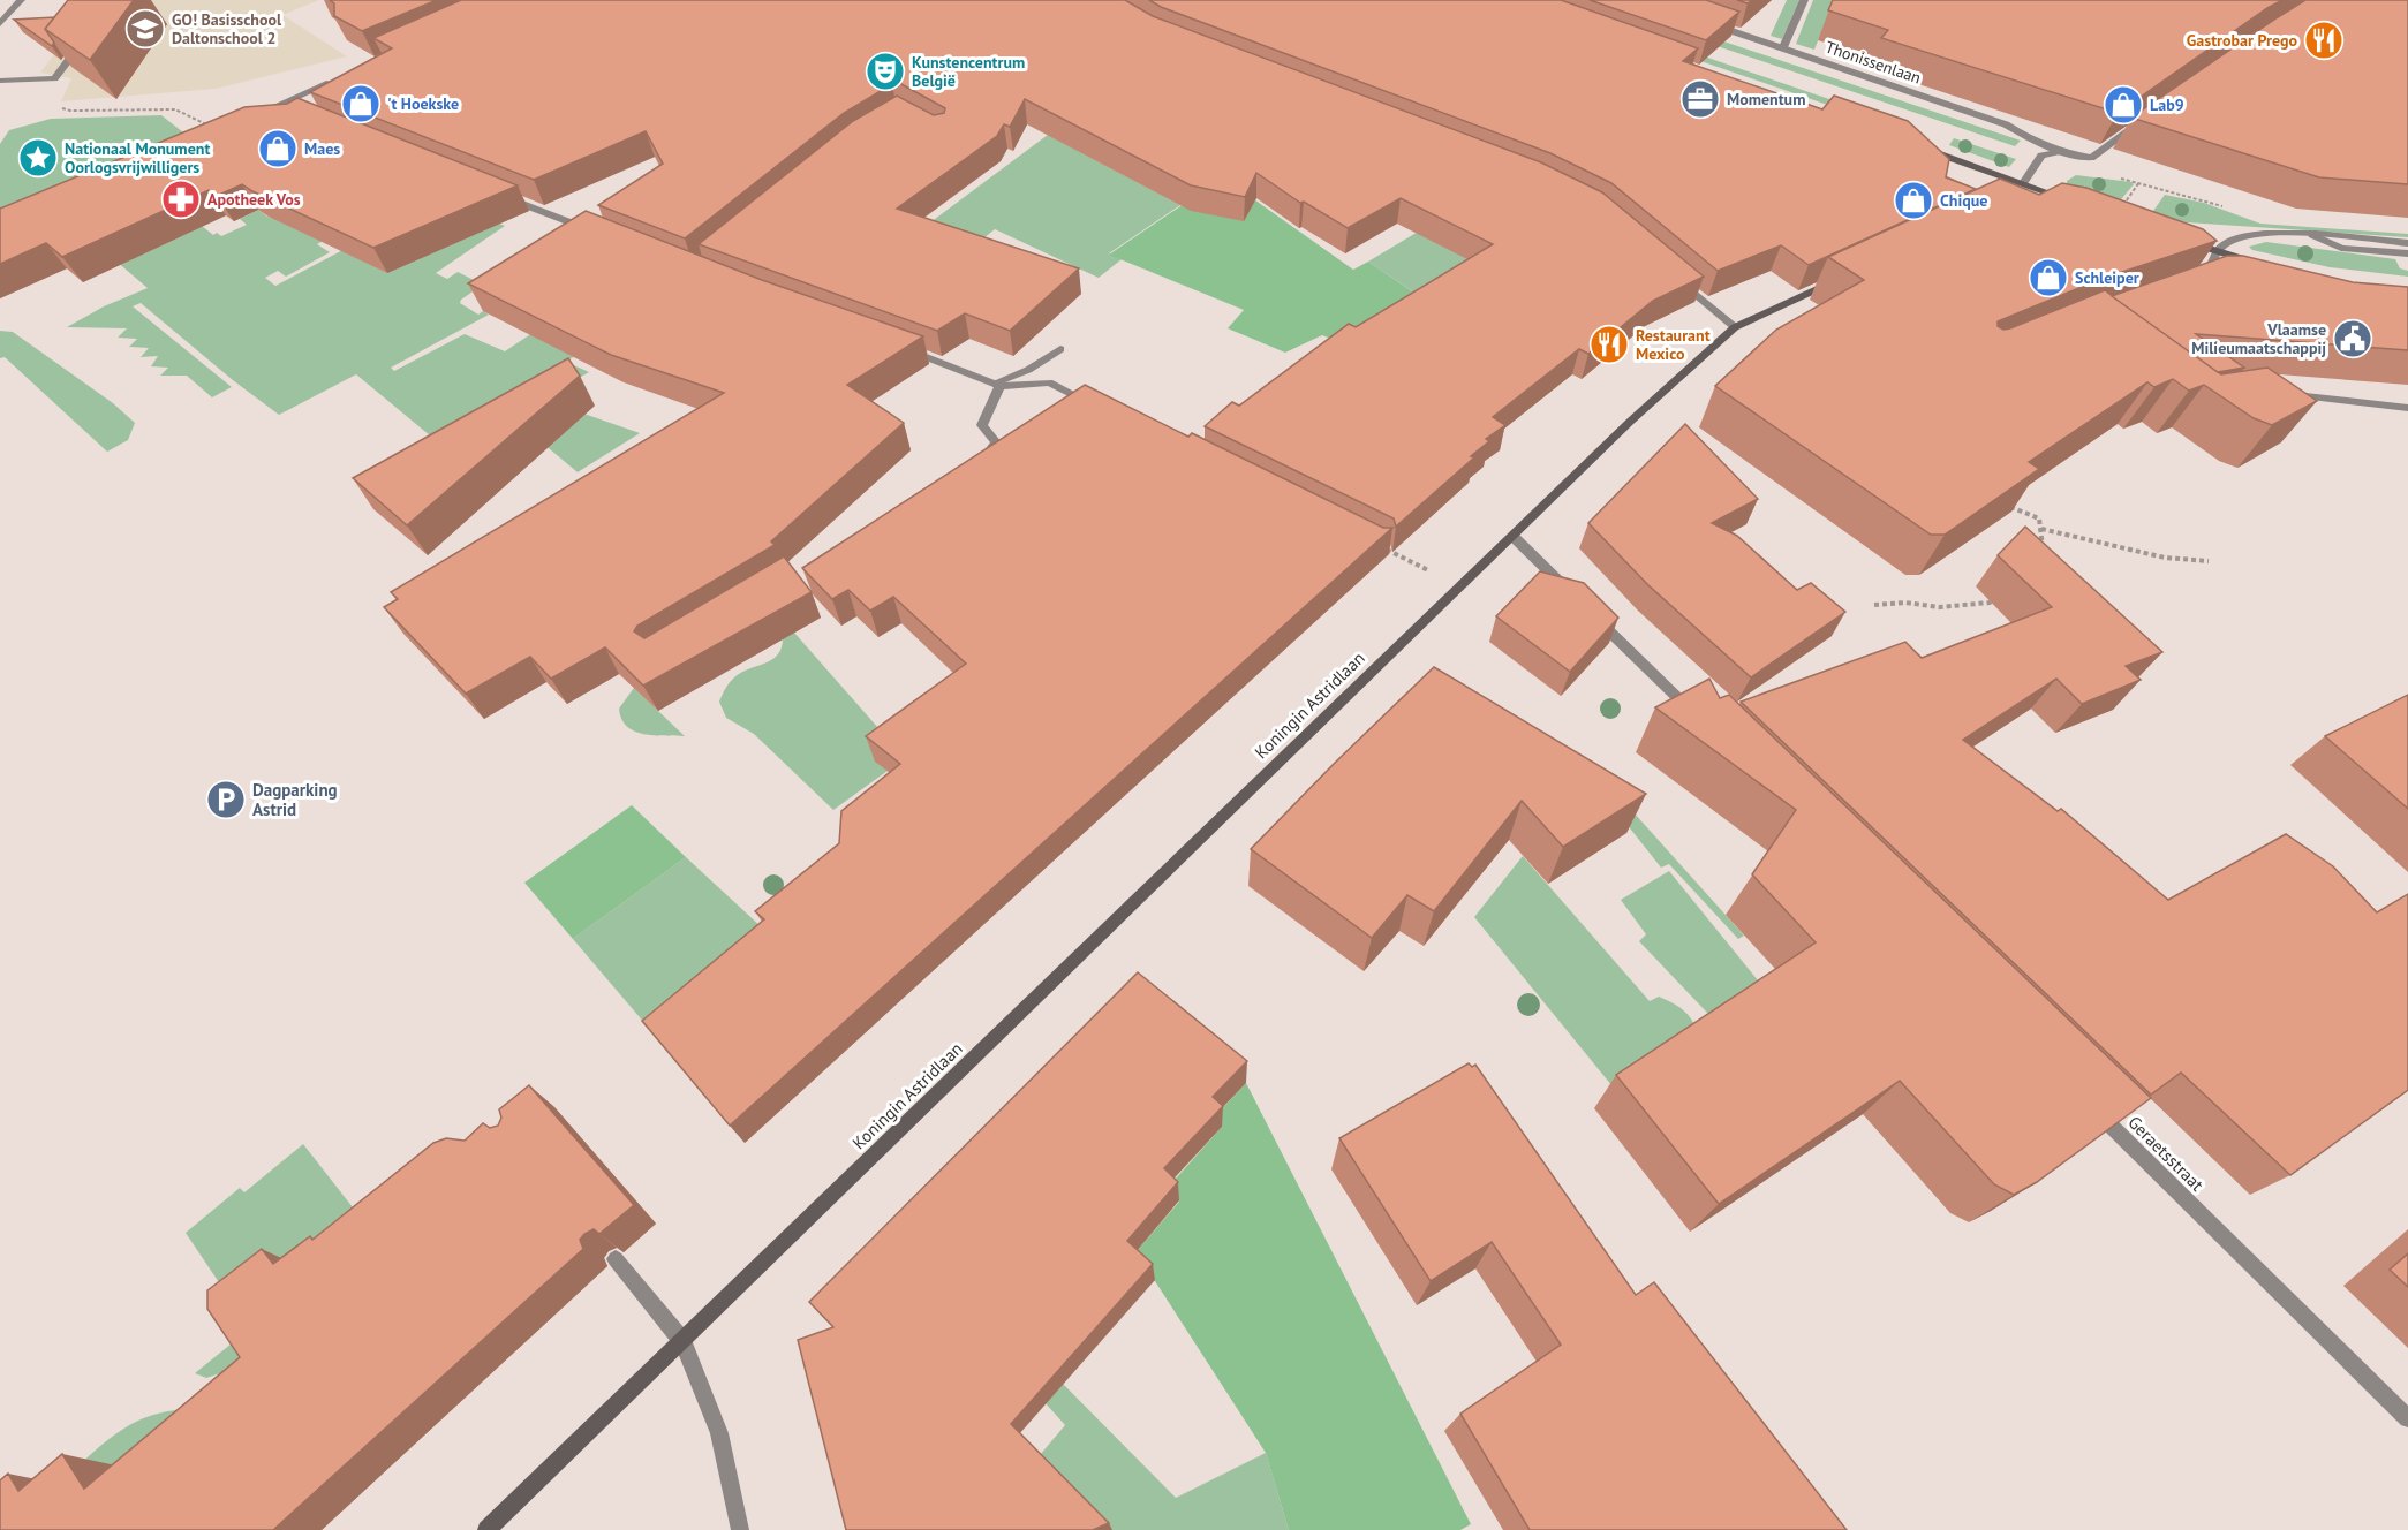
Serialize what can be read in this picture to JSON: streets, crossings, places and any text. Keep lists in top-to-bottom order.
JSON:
{
  "streets": {
    "main road": ["Koningin Astridlaan"],
    "street": ["Thonissenlaan", "Geraetsstraat"]
  },
  "places": {
    "school or university": ["GO! Basisschool Daltonschool 2"],
    "restaurant": ["Gastrobar Prego", "Restaurant Mexico"],
    "theatre": ["Kunstencentrum België"],
    "office": ["Momentum"],
    "shop": [
      "'t Hoekske",
      "Lab9",
      "Maes",
      "Chique",
      "Schleiper"
    ],
    "place": ["Nationaal Monument Oorlogsvrijwilligers"],
    "pharmacy": ["Apotheek Vos"],
    "public building": ["Vlaamse Milieumaatschappij"],
    "parking": ["Dagparking Astrid"]
  }
}
